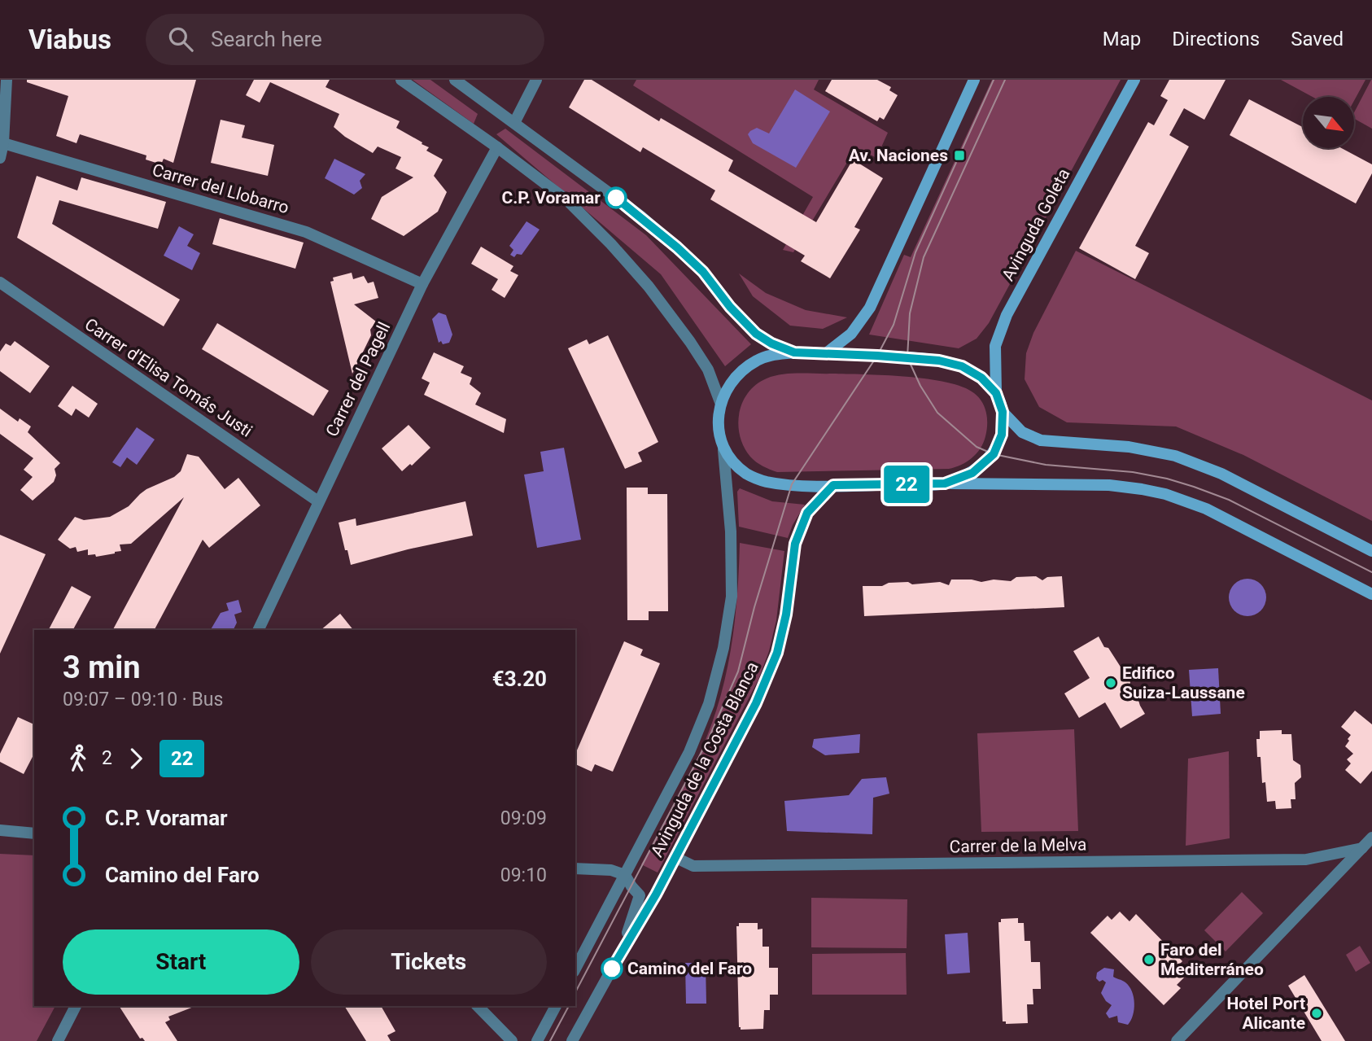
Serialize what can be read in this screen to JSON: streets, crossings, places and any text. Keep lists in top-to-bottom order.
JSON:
{
  "streets": {
    "main road": ["Avinguda Goleta"],
    "street": [
      "Carrer del Llobarro",
      "Carrer d'Elisa Tomás Justi",
      "Carrer del Pagell",
      "Avinguda de la Costa Blanca",
      "Carrer de la Melva"
    ]
  },
  "crossings": [
    ["Carrer del Llobarro", "Carrer del Pagell"],
    ["Carrer d'Elisa Tomás Justi", "Carrer del Pagell"],
    ["Avinguda de la Costa Blanca", "Carrer de la Melva"]
  ],
  "places": {
    "transit": ["Av. Naciones"],
    "other": [
      "C.P. Voramar",
      "Edifico Suiza-Laussane",
      "Faro del Mediterráneo",
      "Camino del Faro",
      "Hotel Port Alicante"
    ]
  },
  "lines": ["bus line 22"],
  "north": "bottom right",
  "page": {
    "header": "Viabus",
    "search": "Search here",
    "nav": ["Map", "Directions", "Saved"],
    "on_map": "22",
    "heading": ["3 min", "09:07 – 09:10 · Bus", "€3.20"],
    "legs": ["2", "22"],
    "list": [
      {
        "name": "C.P. Voramar",
        "value": "09:09"
      },
      {
        "name": "Camino del Faro",
        "value": "09:10"
      }
    ],
    "buttons": ["Start", "Tickets"]
  }
}
